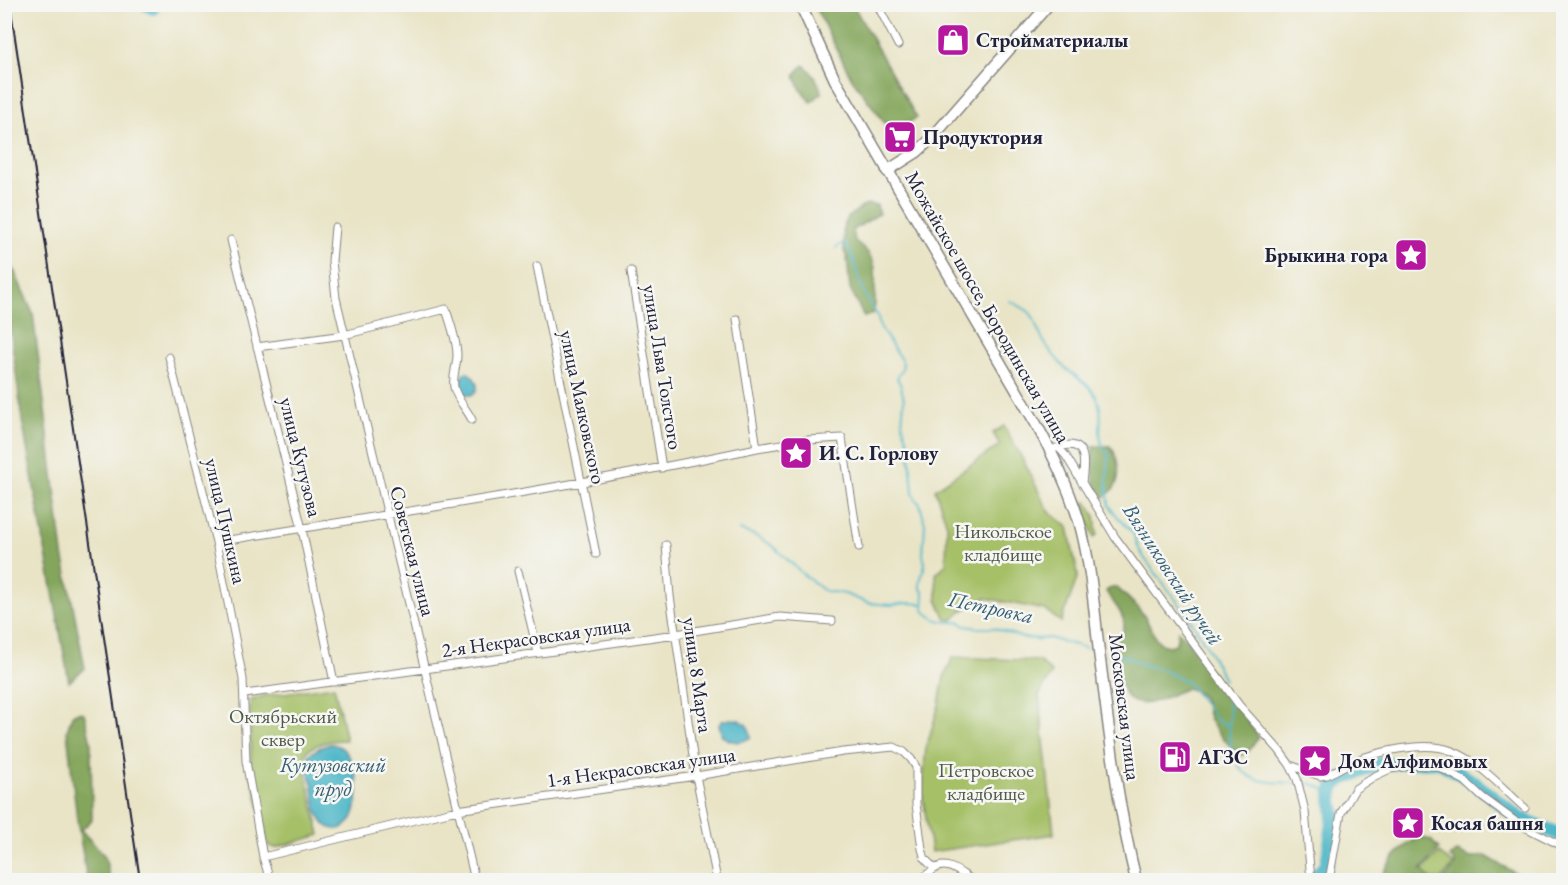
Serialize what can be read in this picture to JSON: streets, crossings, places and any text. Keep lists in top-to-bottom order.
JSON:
{
  "streets": {
    "main road": ["Можайское шоссе, Бородинская улица", "Московская улица"],
    "street": [
      "улица Льва Толстого",
      "улица Маяковского",
      "улица Кутузова",
      "улица Пушкина",
      "Советская улица",
      "2-я Некрасовская улица",
      "улица 8 Марта",
      "1-я Некрасовская улица"
    ]
  },
  "crossings": [
    ["Можайское шоссе, Бородинская улица", "Московская улица"],
    ["улица Кутузова", "2-я Некрасовская улица"],
    ["улица Пушкина", "2-я Некрасовская улица"],
    ["улица Пушкина", "1-я Некрасовская улица"],
    ["Советская улица", "2-я Некрасовская улица"],
    ["Советская улица", "1-я Некрасовская улица"],
    ["2-я Некрасовская улица", "улица 8 Марта"],
    ["улица 8 Марта", "1-я Некрасовская улица"]
  ],
  "water": ["Вязниковский ручей", "Петровка", "Кутузовский пруд"],
  "parks": ["Никольское кладбище", "Октябрьский сквер", "Петровское кладбище"],
  "places": {
    "shop": ["Стройматериалы"],
    "supermarket": ["Продуктория"],
    "place": [
      "Брыкина гора",
      "И. С. Горлову",
      "Дом Алфимовых",
      "Косая башня"
    ],
    "fuel station": ["АГЗС"]
  }
}
